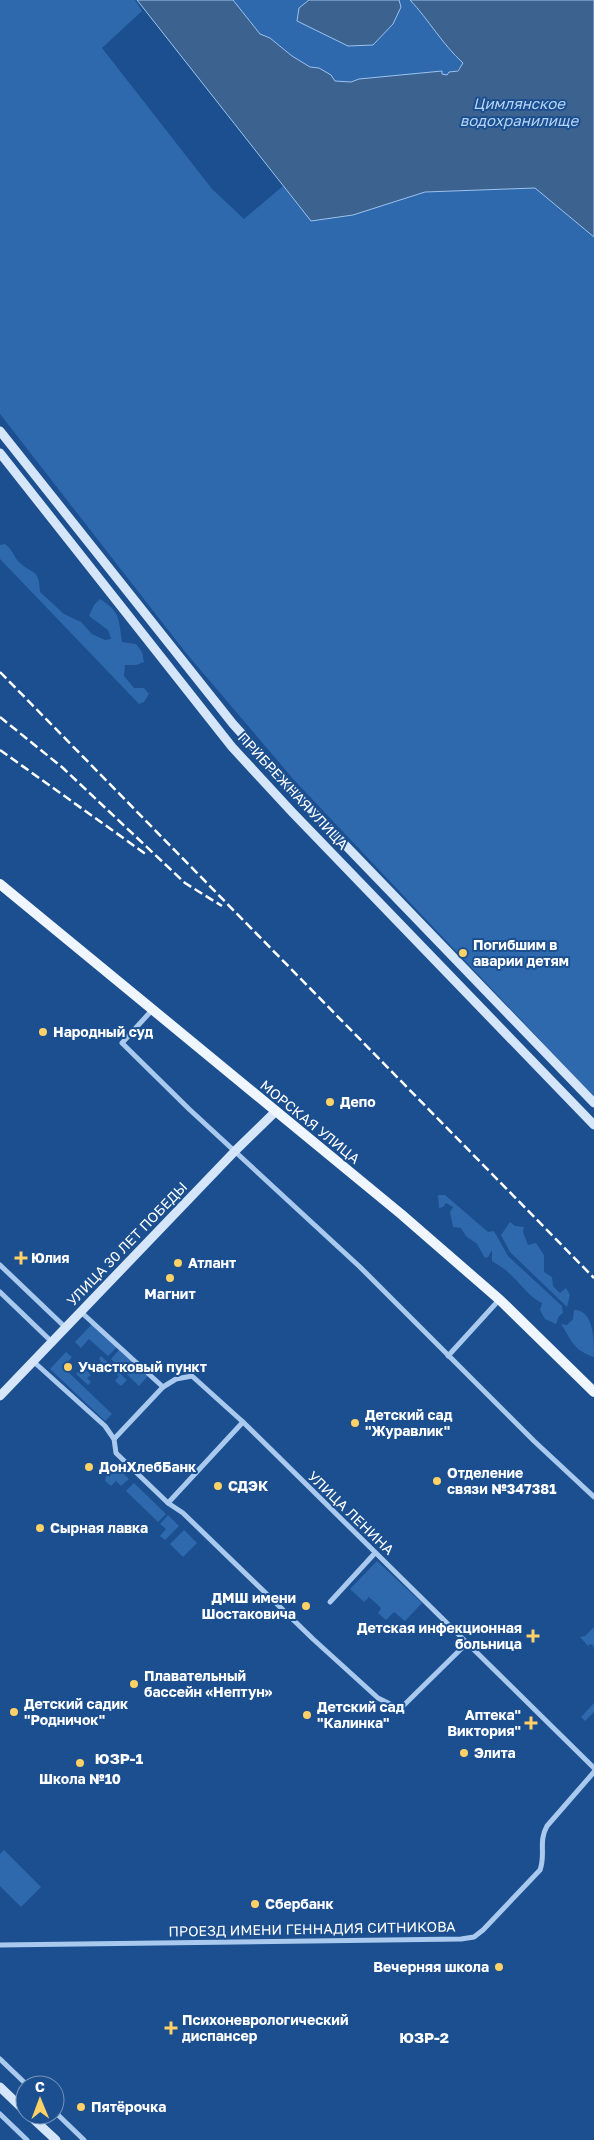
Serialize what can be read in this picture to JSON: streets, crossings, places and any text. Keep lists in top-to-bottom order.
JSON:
{
  "streets": {
    "main road": ["ПРИБРЕЖНАЯ УЛИЦА", "МОРСКАЯ УЛИЦА", "УЛИЦА 30 ЛЕТ ПОБЕДЫ"],
    "street": ["УЛИЦА ЛЕНИНА", "ПРОЕЗД ИМЕНИ ГЕННАДИЯ СИТНИКОВА"]
  },
  "crossings": [
    ["МОРСКАЯ УЛИЦА", "УЛИЦА 30 ЛЕТ ПОБЕДЫ"]
  ],
  "districts": ["ЮЗР-1", "ЮЗР-2"],
  "water": ["Цимлянское водохранилище"],
  "places": {
    "other": [
      "Погибшим в аварии детям",
      "Народный суд",
      "Депо",
      "Атлант",
      "Магнит",
      "Участковый пункт",
      "Детский сад \"Журавлик\"",
      "ДонХлебБанк",
      "Отделение связи №347381",
      "СДЭК",
      "Сырная лавка",
      "ДМШ имени Шостаковича",
      "Плавательный бассейн «Нептун»",
      "Детский садик \"Родничок\"",
      "Детский сад \"Калинка\"",
      "Элита",
      "Школа №10",
      "Сбербанк",
      "Вечерняя школа",
      "Пятёрочка"
    ],
    "health": [
      "Юлия",
      "Детская инфекционная больница",
      "Аптека\" Виктория\"",
      "Психоневрологический диспансер"
    ]
  },
  "north": "top"
}
